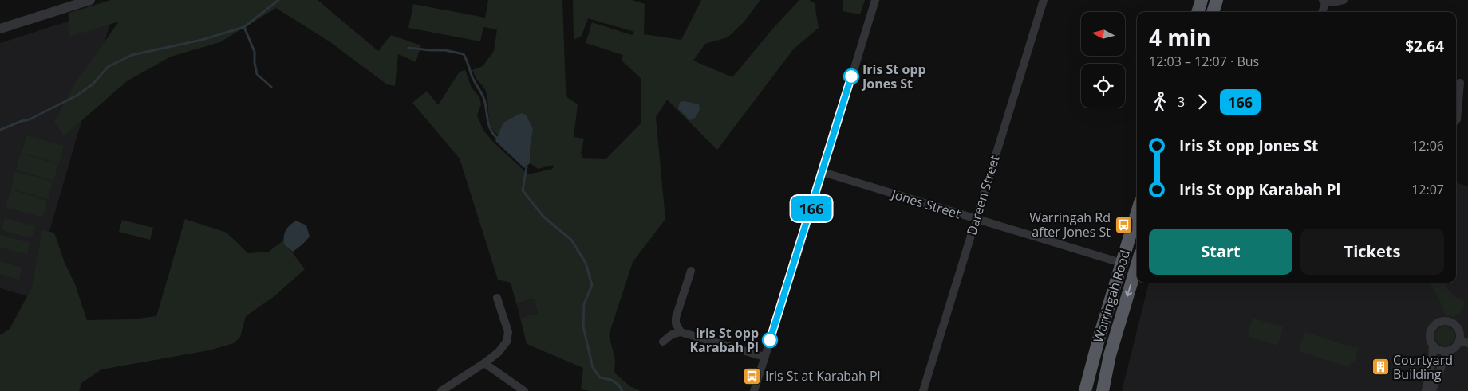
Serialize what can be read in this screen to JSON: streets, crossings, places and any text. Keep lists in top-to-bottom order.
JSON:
{
  "streets": {
    "highway": ["Warringah Road"],
    "street": ["Dareen Street", "Jones Street"]
  },
  "crossings": [
    ["Dareen Street", "Jones Street"],
    ["Jones Street", "Warringah Road"]
  ],
  "places": {
    "other": ["Iris St opp Jones St", "Iris St opp Karabah Pl"],
    "bus stop": ["Warringah Rd after Jones St", "Iris St at Karabah Pl"],
    "building": ["Courtyard Building"]
  },
  "lines": ["bus line 166"],
  "north": "left",
  "page": {
    "on_map": "166",
    "heading": ["4 min", "12:03 – 12:07 · Bus", "$2.64"],
    "legs": ["3", "166"],
    "list": [
      {
        "name": "Iris St opp Jones St",
        "value": "12:06"
      },
      {
        "name": "Iris St opp Karabah Pl",
        "value": "12:07"
      }
    ],
    "buttons": ["Start", "Tickets"]
  }
}
